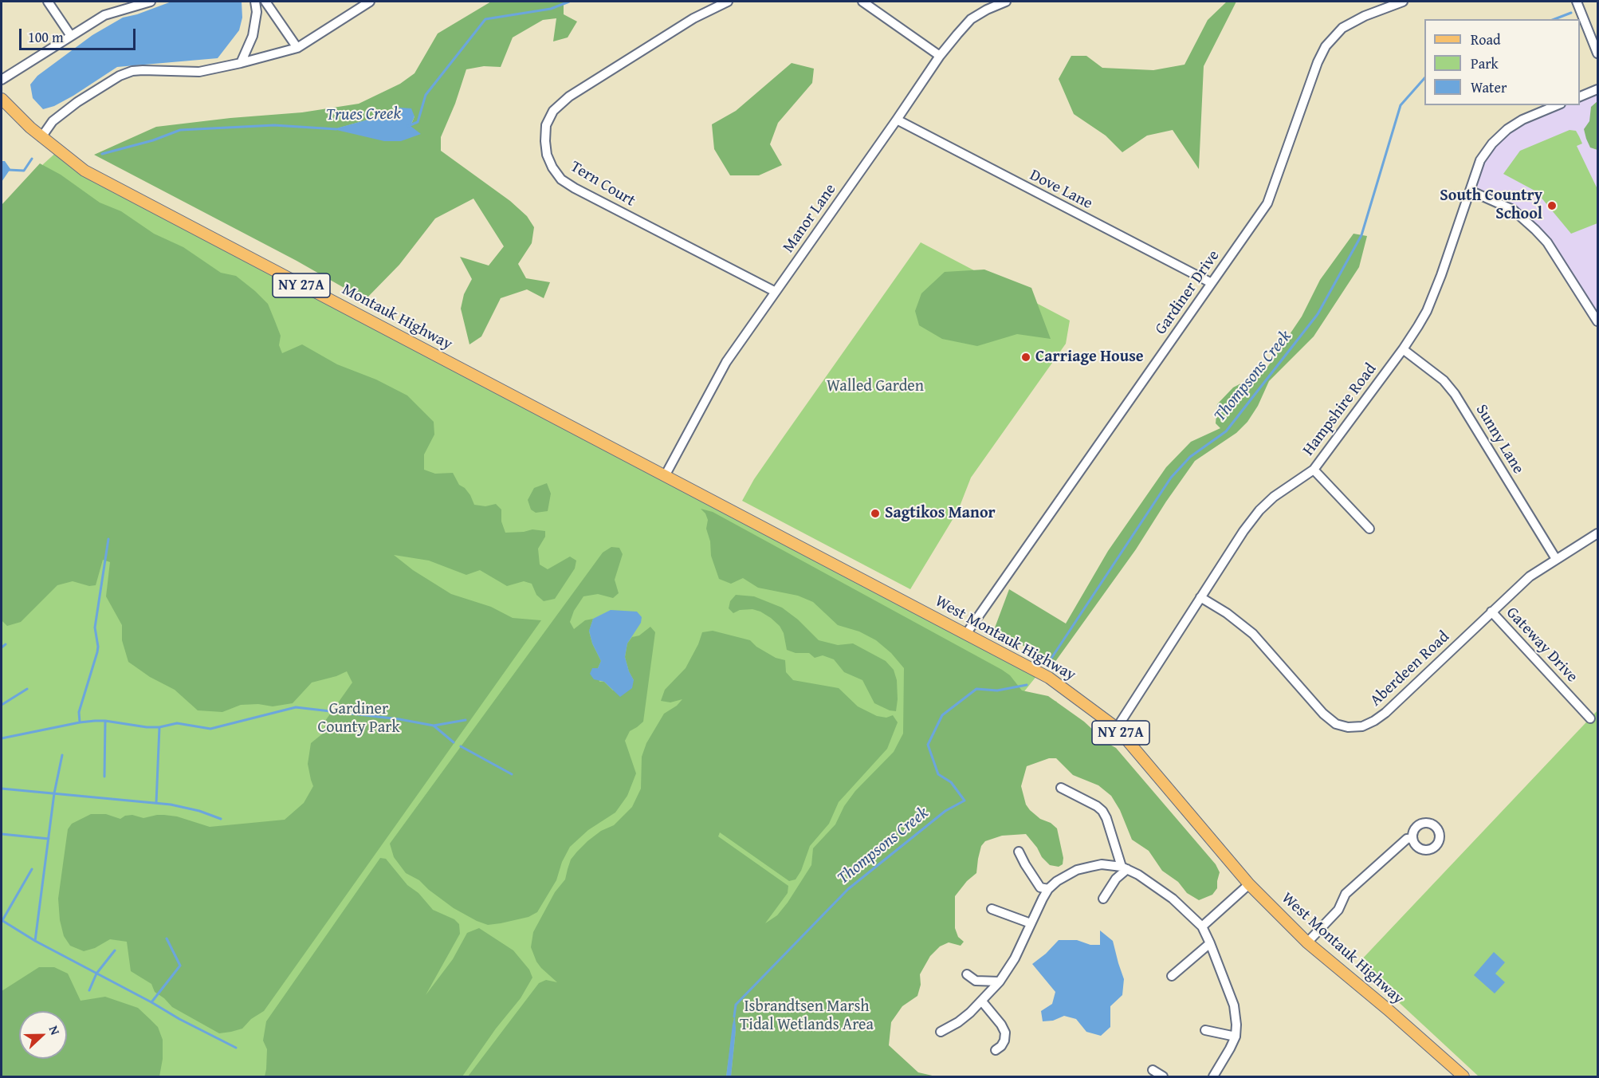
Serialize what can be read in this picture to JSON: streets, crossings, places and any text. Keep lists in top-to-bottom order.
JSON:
{
  "streets": {
    "main road": ["NY 27A", "Montauk Highway", "West Montauk Highway"],
    "street": [
      "Tern Court",
      "Dove Lane",
      "Manor Lane",
      "Gardiner Drive",
      "Hampshire Road",
      "Sunny Lane",
      "Gateway Drive",
      "Aberdeen Road"
    ]
  },
  "crossings": [
    ["Tern Court", "Manor Lane"],
    ["Dove Lane", "Manor Lane"],
    ["Dove Lane", "Gardiner Drive"],
    ["Manor Lane", "Montauk Highway"],
    ["Manor Lane", "West Montauk Highway"],
    ["Gardiner Drive", "West Montauk Highway"],
    ["Montauk Highway", "West Montauk Highway"],
    ["Hampshire Road", "Sunny Lane"],
    ["Hampshire Road", "West Montauk Highway"],
    ["Hampshire Road", "Aberdeen Road"],
    ["Sunny Lane", "Aberdeen Road"],
    ["Gateway Drive", "Aberdeen Road"]
  ],
  "water": ["Trues Creek", "Thompsons Creek"],
  "parks": ["Walled Garden", "Gardiner County Park", "Isbrandtsen Marsh Tidal Wetlands Area"],
  "places": ["South Country School", "Carriage House", "Sagtikos Manor"],
  "legend": ["Road", "Park", "Water"],
  "scale_bar": "100 m",
  "north": "right"
}
